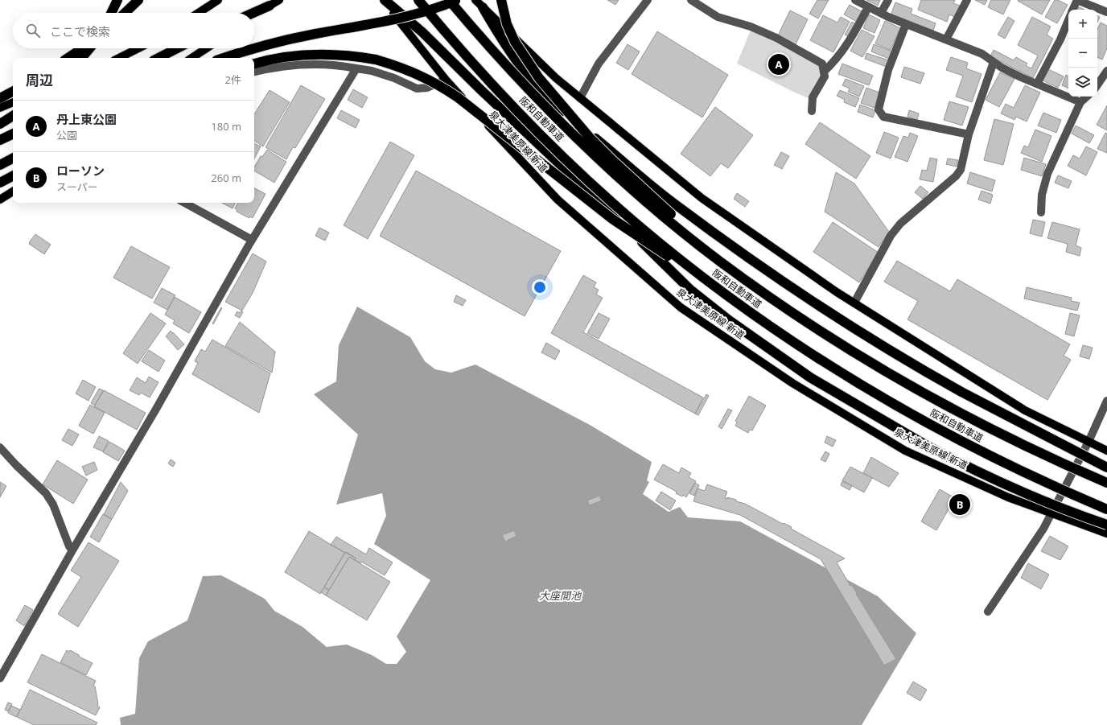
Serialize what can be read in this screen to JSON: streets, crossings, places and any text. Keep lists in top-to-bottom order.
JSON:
{
  "streets": {
    "highway": ["阪和自動車道"],
    "main road": ["泉大津美原線 新道"]
  },
  "water": ["大座間池"],
  "page": {
    "map_buttons": ["+", "−"],
    "search": "ここで検索",
    "pins": ["A", "B"],
    "heading": ["周辺", "2件"],
    "list": [
      {
        "mark": "A",
        "name": "丹上東公園",
        "note": "公園",
        "value": "180 m"
      },
      {
        "mark": "B",
        "name": "ローソン",
        "note": "スーパー",
        "value": "260 m"
      }
    ]
  }
}
